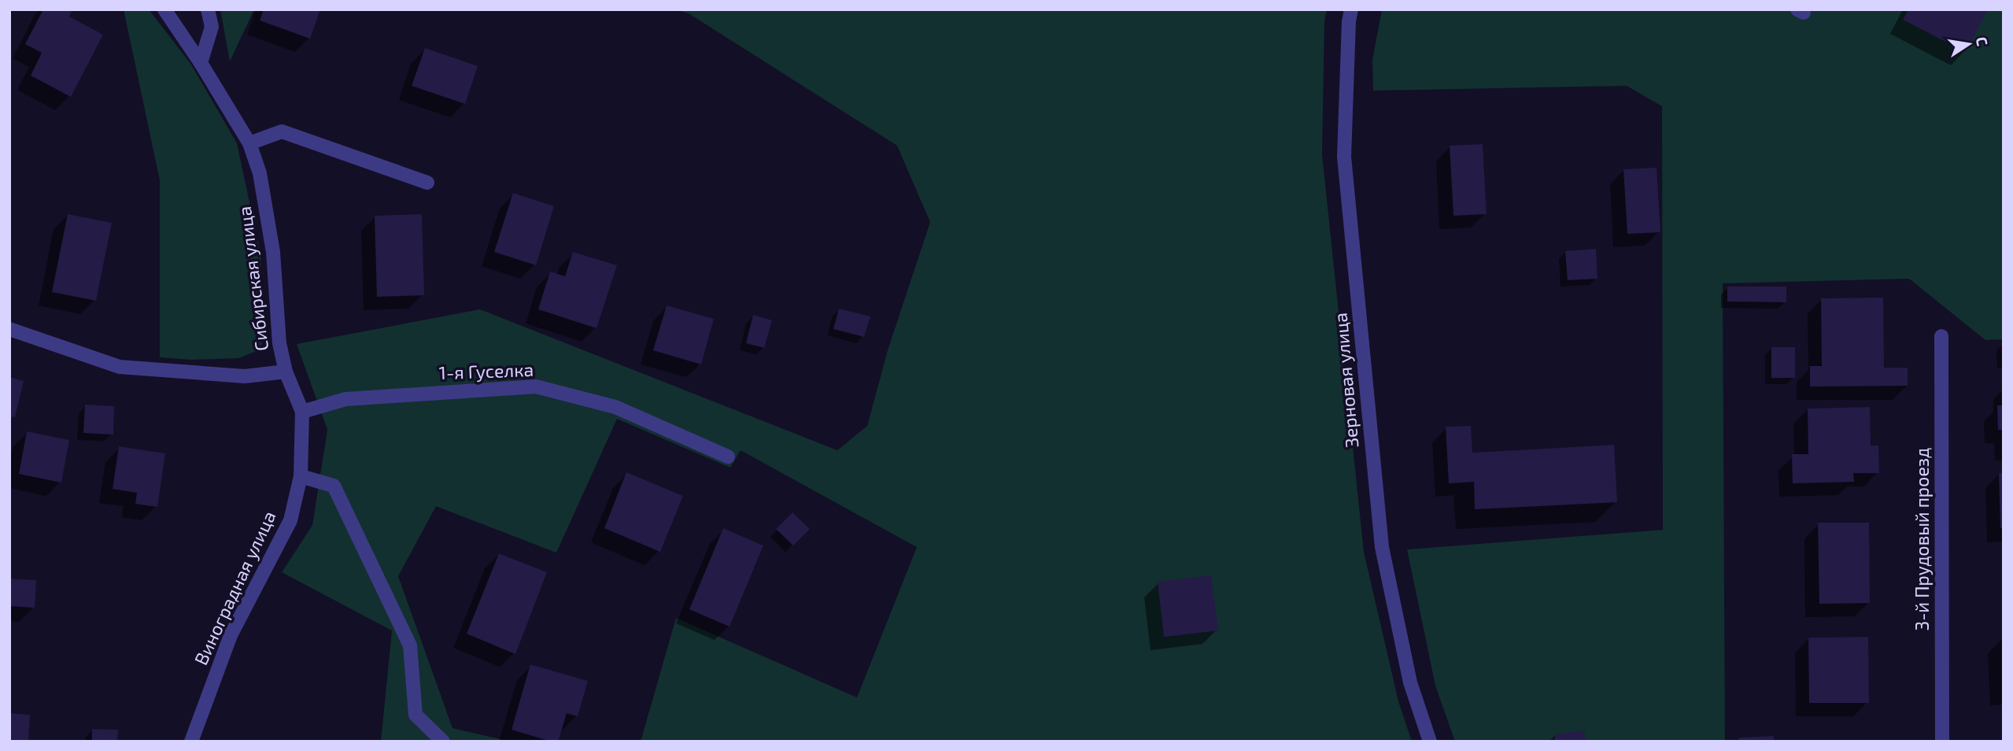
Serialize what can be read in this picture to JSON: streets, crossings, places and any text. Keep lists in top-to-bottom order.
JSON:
{
  "streets": {
    "street": [
      "Сибирская улица",
      "1-я Гуселка",
      "Зерновая улица",
      "3-й Прудовый проезд",
      "Виноградная улица"
    ]
  },
  "crossings": [
    ["Сибирская улица", "Виноградная улица"],
    ["1-я Гуселка", "Виноградная улица"]
  ],
  "north": "right"
}
